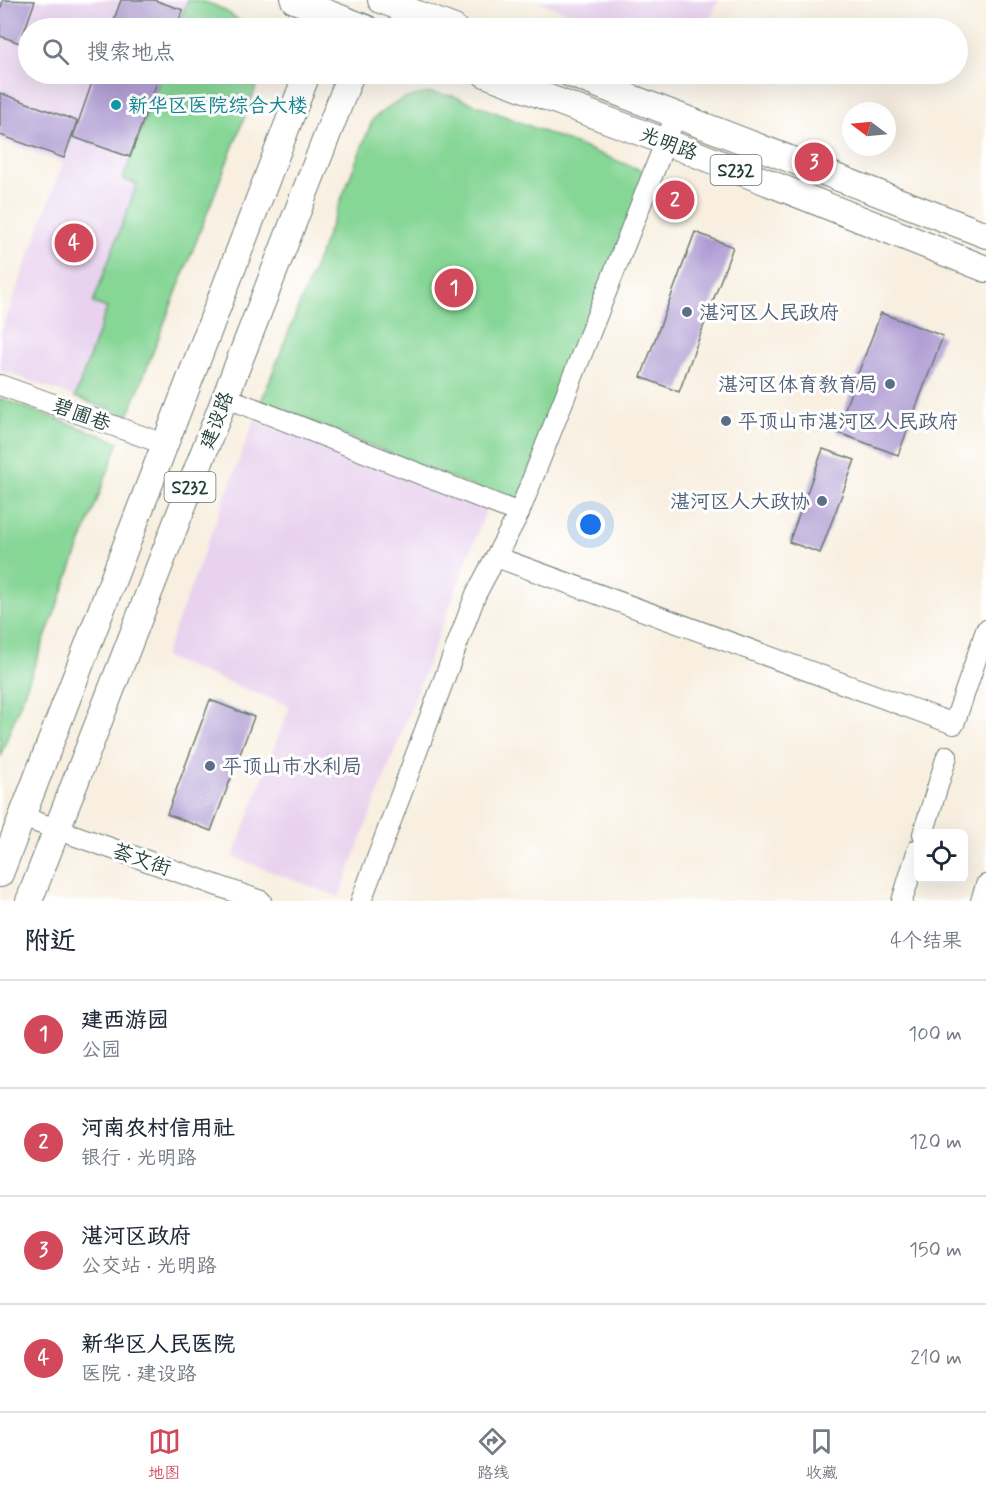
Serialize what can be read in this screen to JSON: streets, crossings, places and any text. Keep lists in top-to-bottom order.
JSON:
{
  "streets": {
    "main road": ["光明路", "S232", "建设路"],
    "street": ["碧圃巷", "荟文街"]
  },
  "crossings": [
    ["碧圃巷", "建设路"],
    ["建设路", "荟文街"]
  ],
  "places": [
    "新华区医院综合大楼",
    "湛河区人民政府",
    "湛河区体育教育局",
    "平顶山市湛河区人民政府",
    "湛河区人大政协",
    "平顶山市水利局"
  ],
  "north": "left",
  "page": {
    "search": "搜索地点",
    "pins": [
      "3",
      "2",
      "4",
      "1"
    ],
    "heading": ["附近", "4个结果"],
    "list": [
      {
        "mark": "1",
        "name": "建西游园",
        "note": "公园",
        "value": "100 m"
      },
      {
        "mark": "2",
        "name": "河南农村信用社",
        "note": "银行 · 光明路",
        "value": "120 m"
      },
      {
        "mark": "3",
        "name": "湛河区政府",
        "note": "公交站 · 光明路",
        "value": "150 m"
      },
      {
        "mark": "4",
        "name": "新华区人民医院",
        "note": "医院 · 建设路",
        "value": "210 m"
      }
    ],
    "nav": ["地图", "路线", "收藏"]
  }
}
